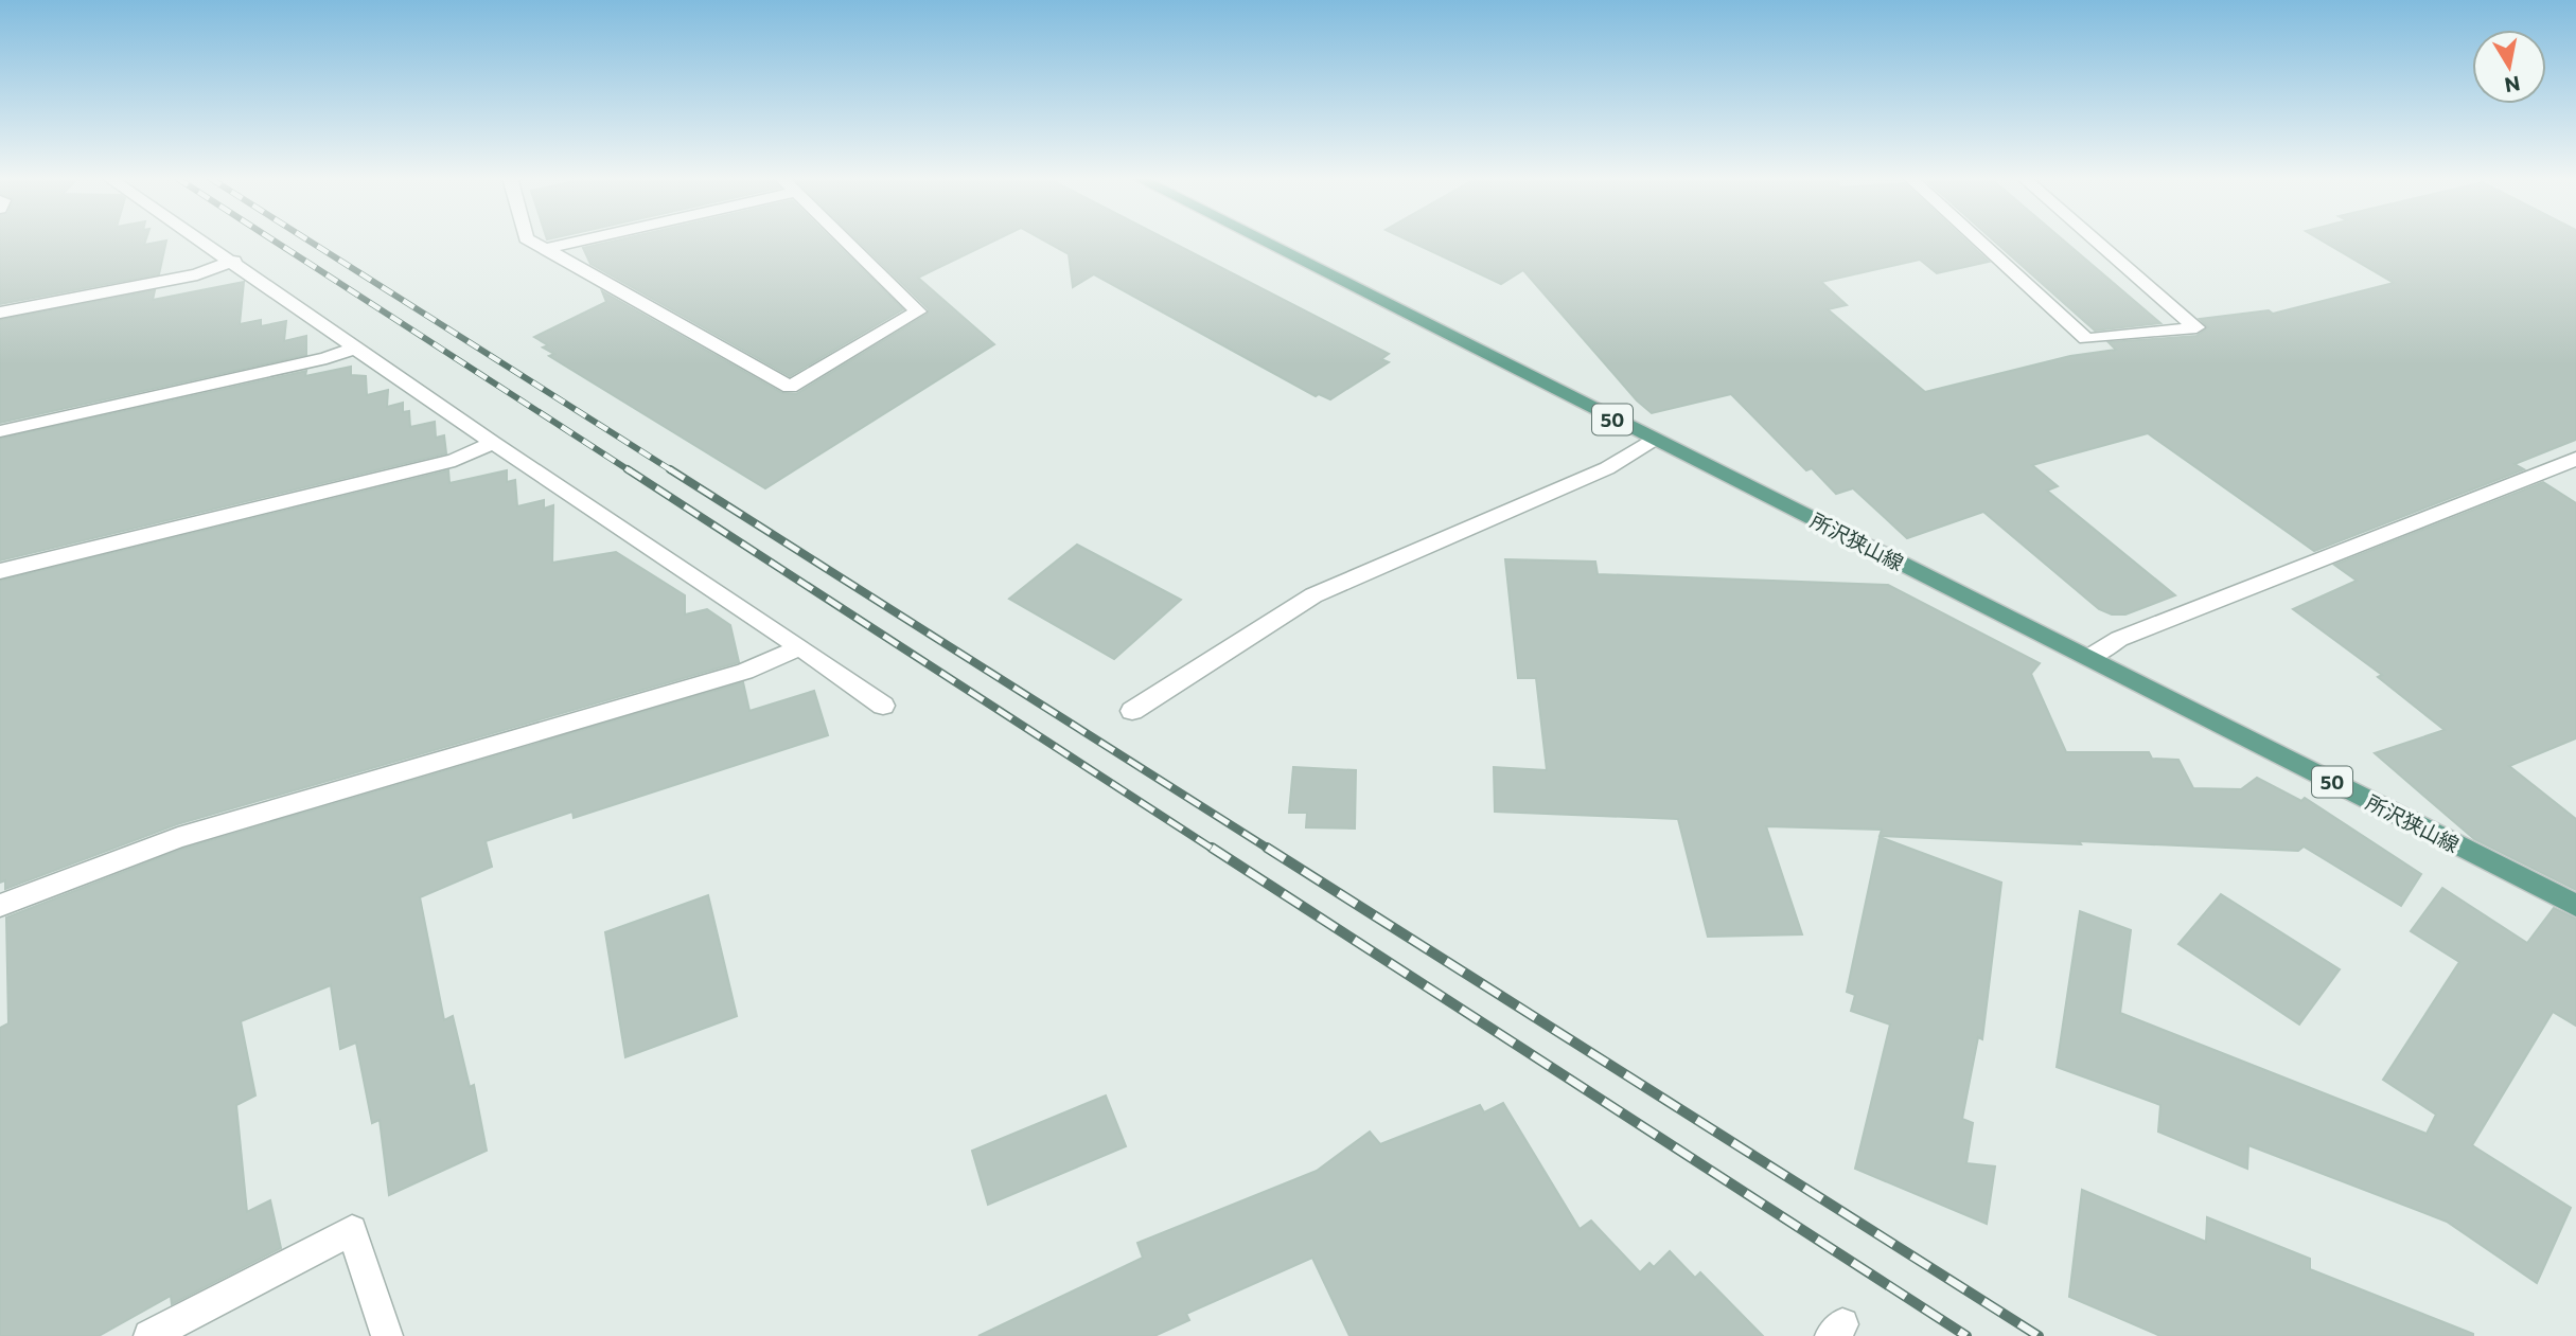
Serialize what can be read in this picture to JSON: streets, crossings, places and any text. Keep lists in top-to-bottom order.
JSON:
{
  "streets": {
    "main road": ["50", "所沢狭山線"]
  },
  "north": "bottom"
}
